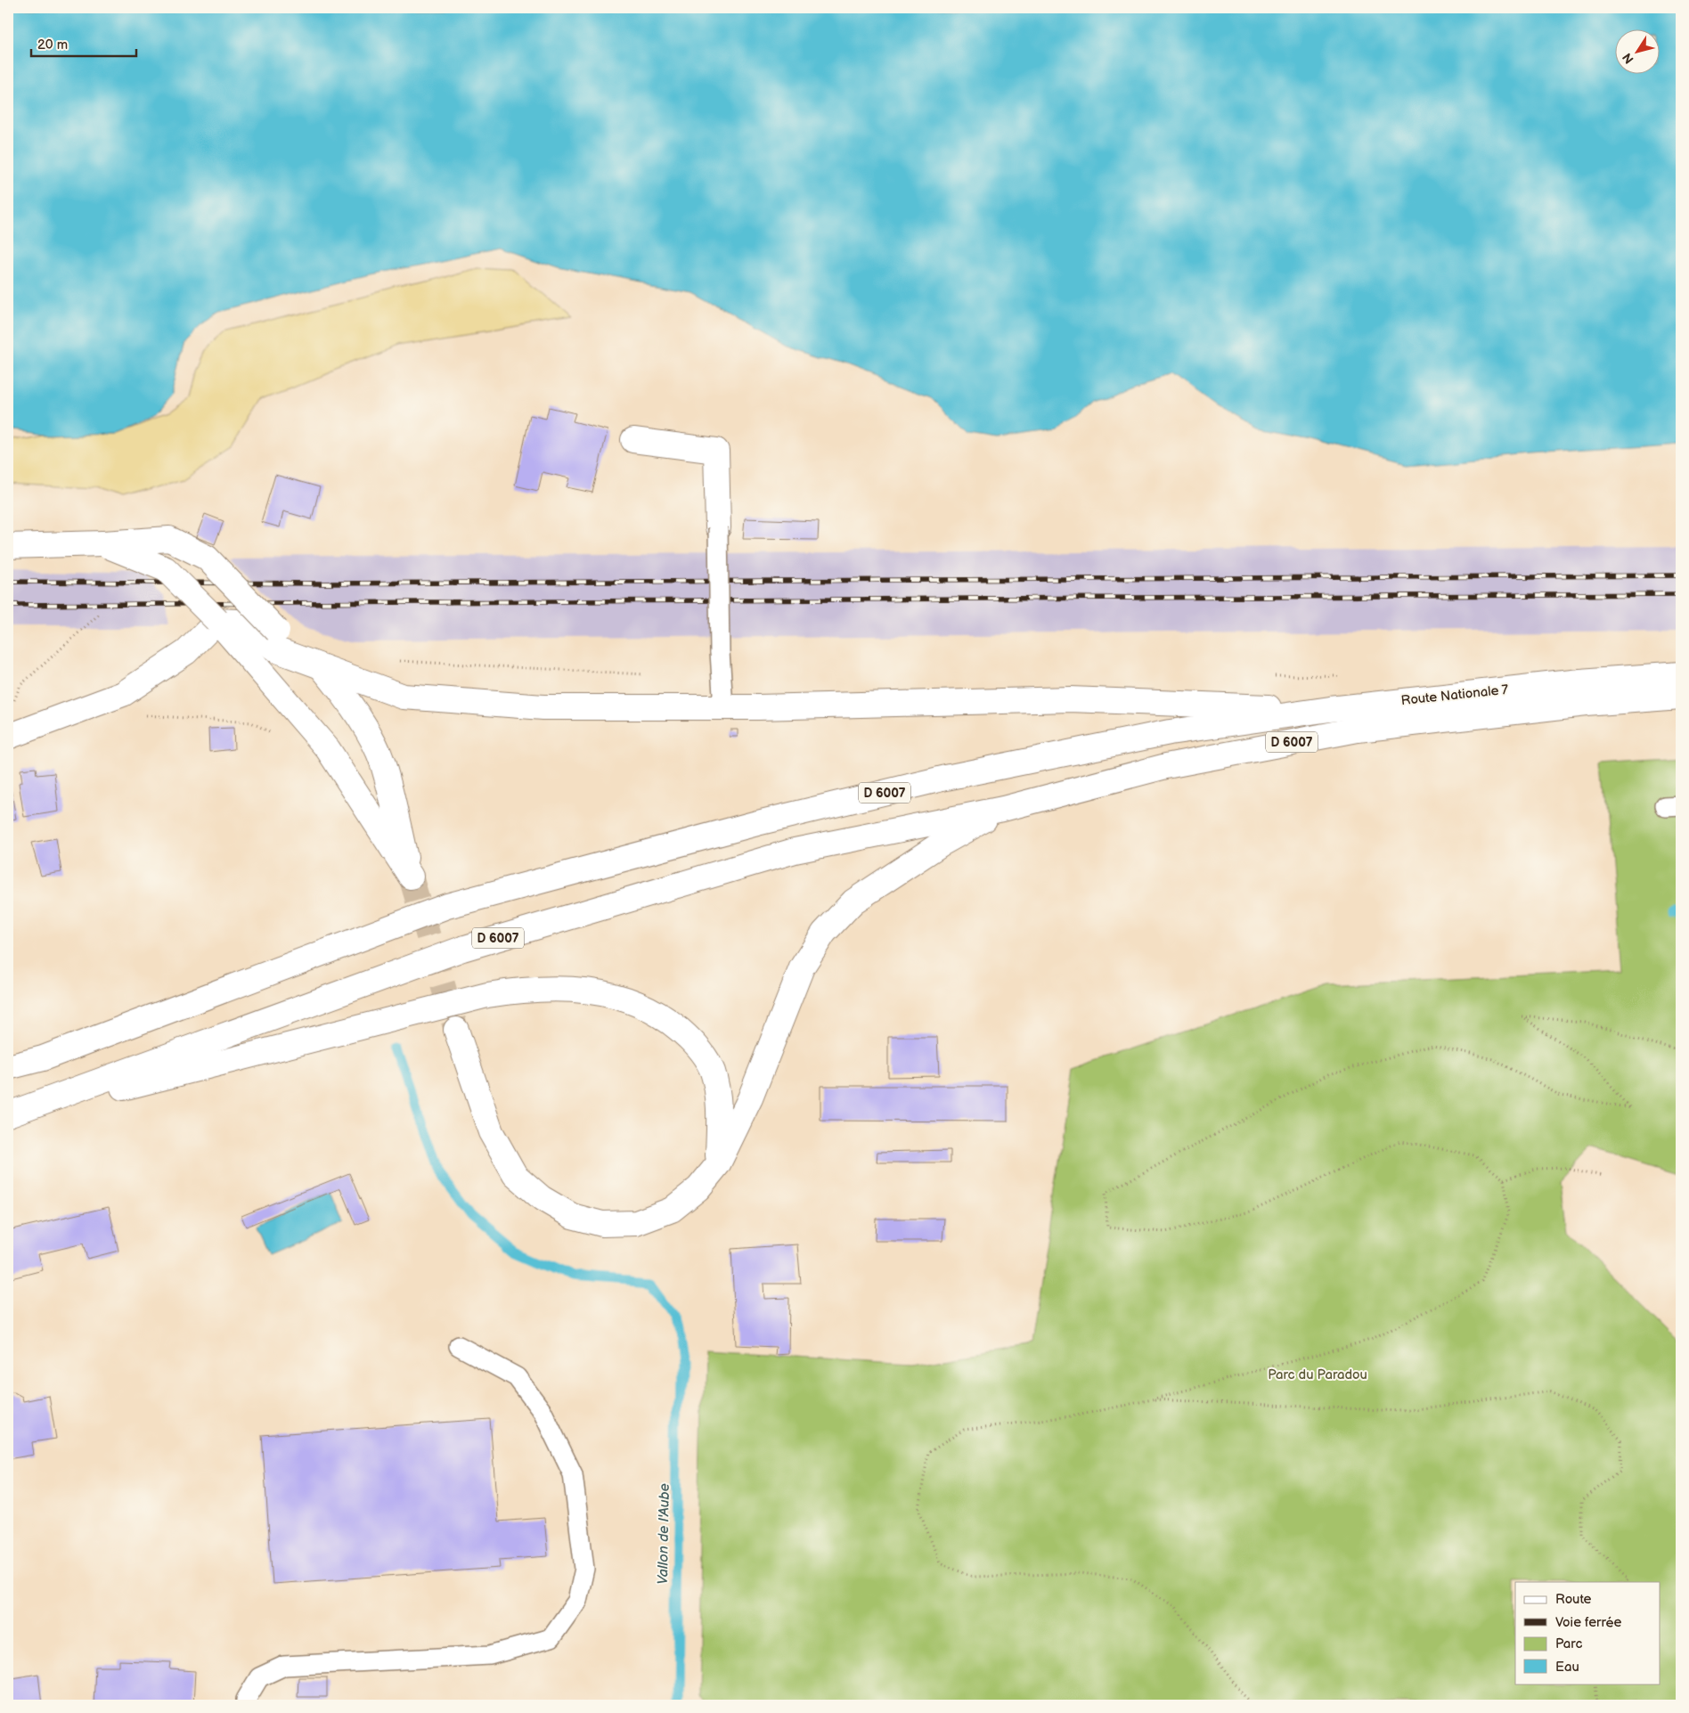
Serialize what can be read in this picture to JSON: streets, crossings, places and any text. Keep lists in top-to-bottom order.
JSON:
{
  "streets": {
    "main road": ["Route Nationale 7", "D 6007"]
  },
  "crossings": [
    ["Route Nationale 7", "D 6007"]
  ],
  "water": ["Vallon de l'Aube"],
  "parks": ["Parc du Paradou"],
  "legend": [
    "Route",
    "Voie ferrée",
    "Parc",
    "Eau"
  ],
  "scale_bar": "20 m",
  "north": "bottom left"
}
